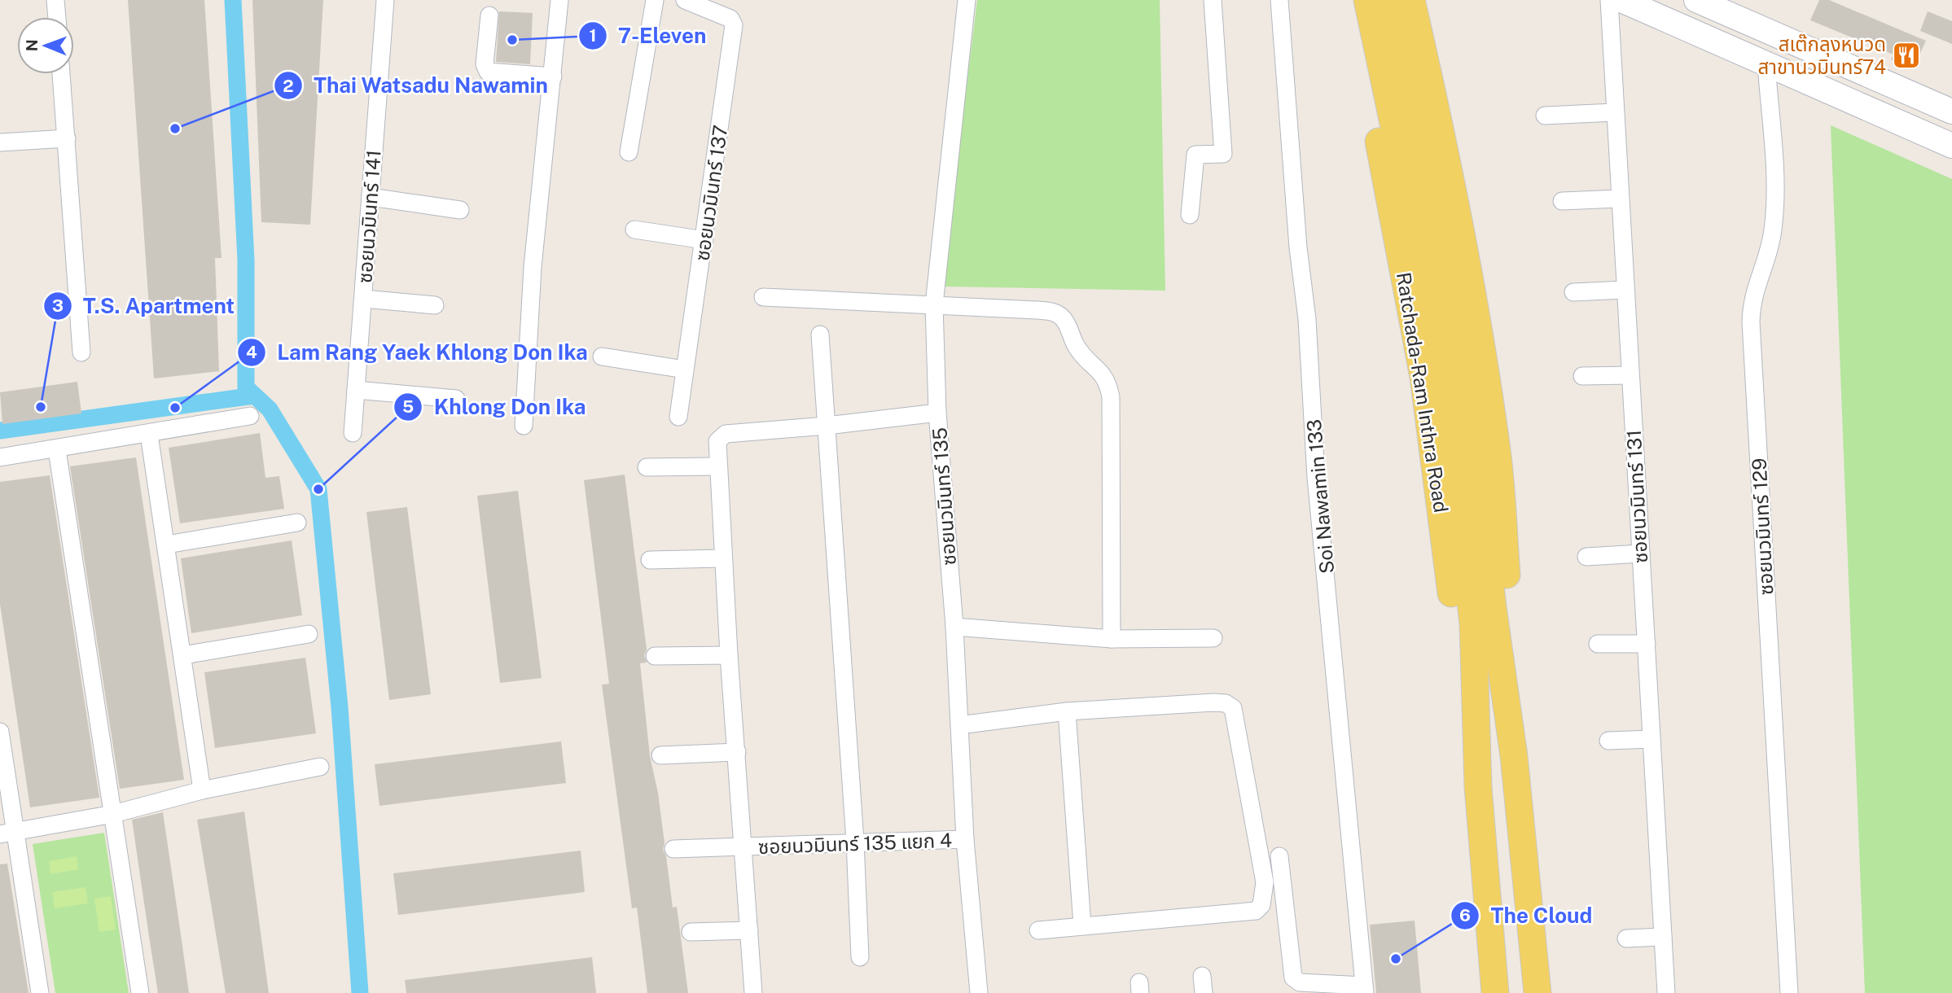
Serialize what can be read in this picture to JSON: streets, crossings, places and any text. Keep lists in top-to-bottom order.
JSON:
{
  "streets": {
    "main road": ["Ratchada-Ram Inthra Road"],
    "street": [
      "ซอยนวมินทร์ 137",
      "ซอยนวมินทร์ 141",
      "ซอยนวมินทร์ 135",
      "Soi Nawamin 133",
      "ซอยนวมินทร์ 131",
      "ซอยนวมินทร์ 129",
      "ซอยนวมินทร์ 135 แยก 4"
    ]
  },
  "crossings": [
    ["ซอยนวมินทร์ 135", "ซอยนวมินทร์ 135 แยก 4"]
  ],
  "places": {
    "other": [
      "7-Eleven",
      "Thai Watsadu Nawamin",
      "T.S. Apartment",
      "Lam Rang Yaek Khlong Don Ika",
      "Khlong Don Ika",
      "The Cloud"
    ],
    "restaurant": ["สเต๊กลุงหนวด สาขานวมินทร์74"]
  },
  "north": "left"
}
